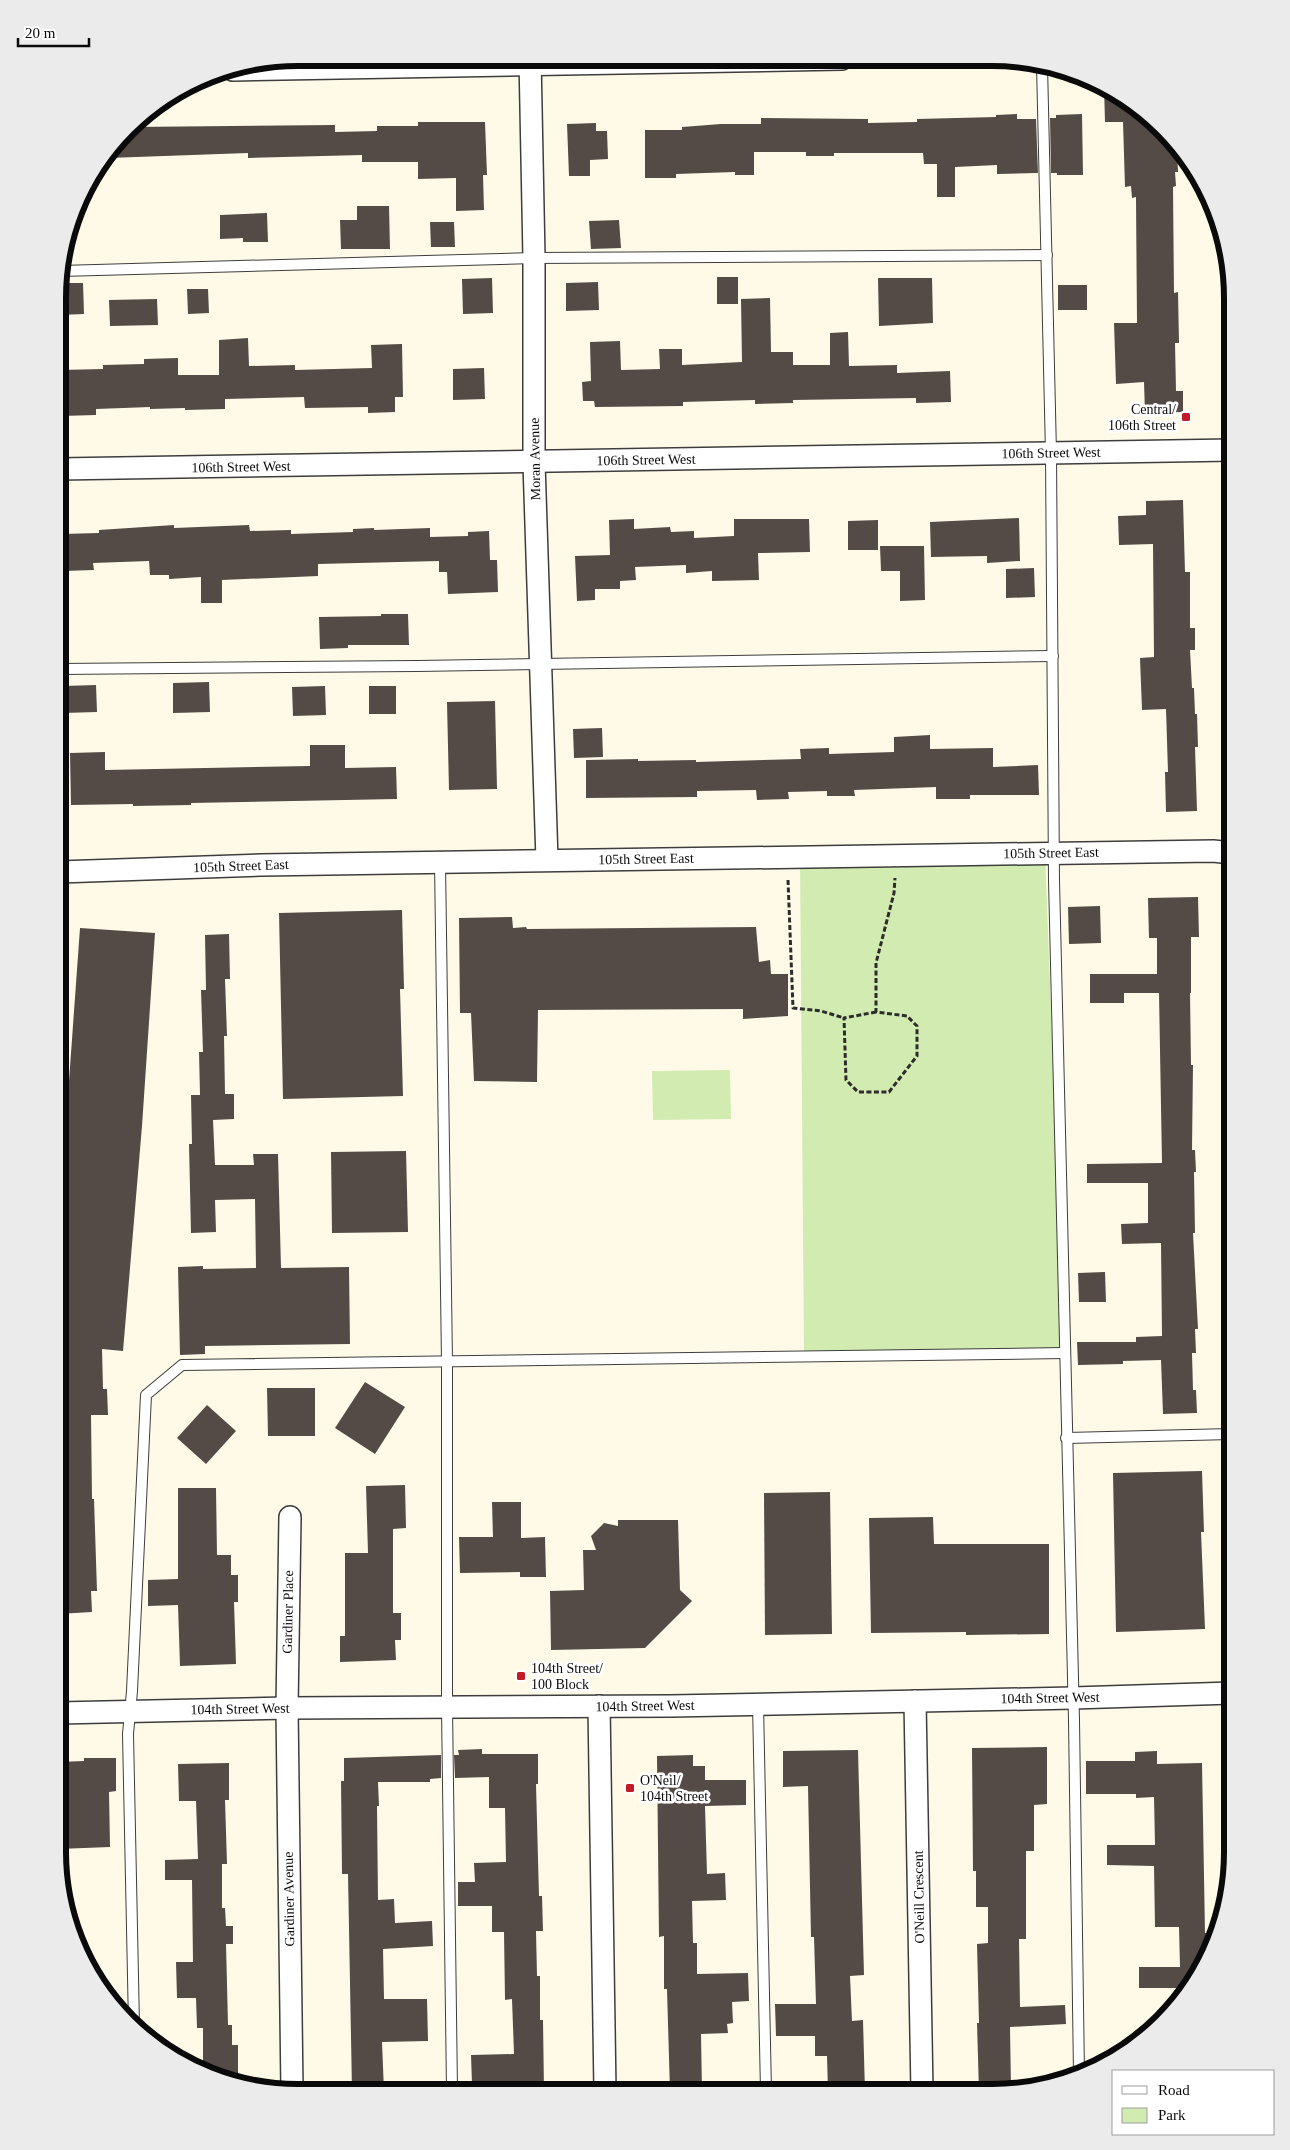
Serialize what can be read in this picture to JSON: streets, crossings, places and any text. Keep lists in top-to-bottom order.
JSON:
{
  "streets": {
    "street": [
      "106th Street West",
      "Moran Avenue",
      "105th Street East",
      "Gardiner Place",
      "104th Street West",
      "O'Neill Crescent",
      "Gardiner Avenue"
    ]
  },
  "crossings": [
    ["106th Street West", "Moran Avenue"],
    ["Moran Avenue", "105th Street East"],
    ["Gardiner Place", "104th Street West"],
    ["Gardiner Place", "Gardiner Avenue"],
    ["104th Street West", "O'Neill Crescent"],
    ["104th Street West", "Gardiner Avenue"]
  ],
  "places": {
    "transit": ["Central/ 106th Street", "104th Street/ 100 Block", "O'Neil/ 104th Street"]
  },
  "legend": ["Road", "Park"],
  "scale_bar": "20 m"
}
